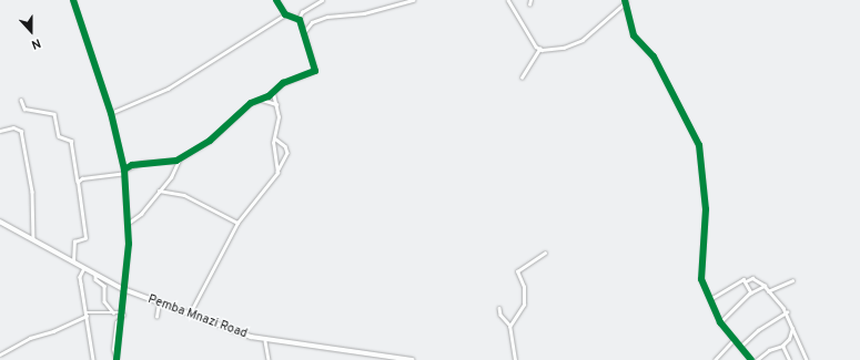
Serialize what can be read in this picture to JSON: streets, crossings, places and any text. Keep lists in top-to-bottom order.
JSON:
{
  "streets": {
    "main road": ["Pemba Mnazi Road"]
  },
  "north": "bottom"
}
